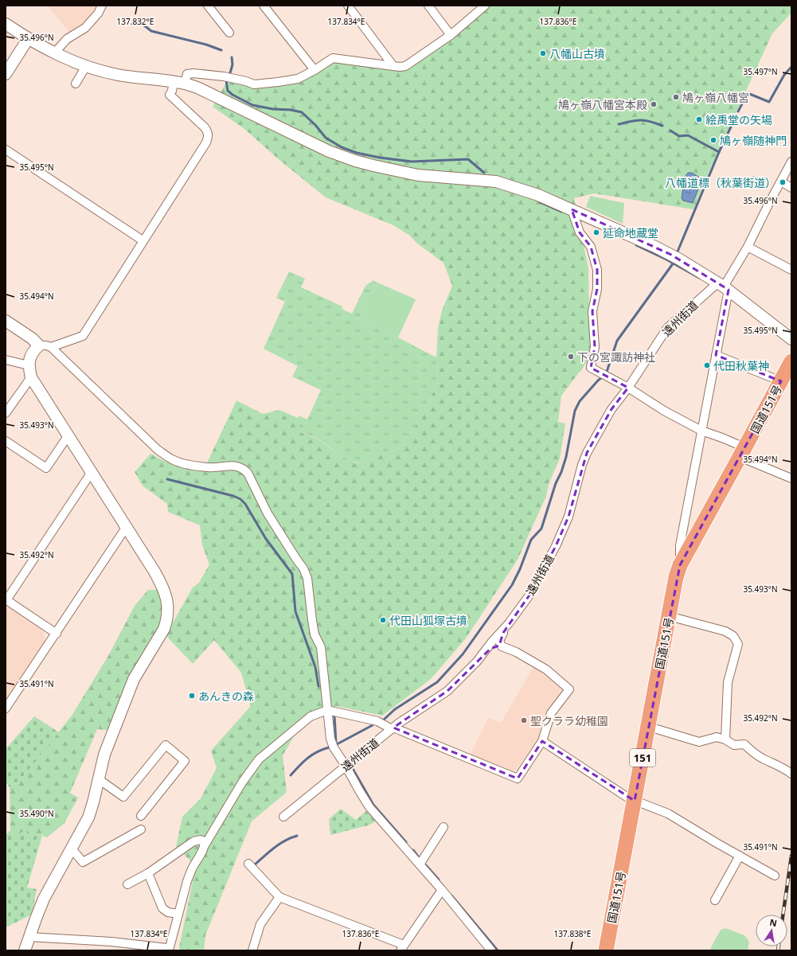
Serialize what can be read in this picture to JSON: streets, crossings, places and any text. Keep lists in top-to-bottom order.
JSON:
{
  "streets": {
    "highway": ["国道151号", "151"],
    "street": ["遠州街道"]
  },
  "crossings": [
    ["遠州街道", "国道151号"]
  ],
  "places": [
    "八幡山古墳",
    "鳩ヶ嶺八幡宮",
    "鳩ヶ嶺八幡宮本殿",
    "絵禹堂の矢場",
    "鳩ヶ嶺随神門",
    "八幡道標（秋葉街道）",
    "延命地蔵堂",
    "下の宮諏訪神社",
    "代田秋葉神",
    "代田山狐塚古墳",
    "あんきの森",
    "聖クララ幼稚園"
  ],
  "north": "top",
  "coordinates": [
    "137.832°E",
    "137.834°E",
    "137.836°E",
    "35.496°N",
    "35.497°N",
    "35.495°N",
    "35.494°N",
    "35.493°N",
    "35.492°N",
    "35.491°N",
    "35.490°N",
    "137.838°E"
  ]
}
